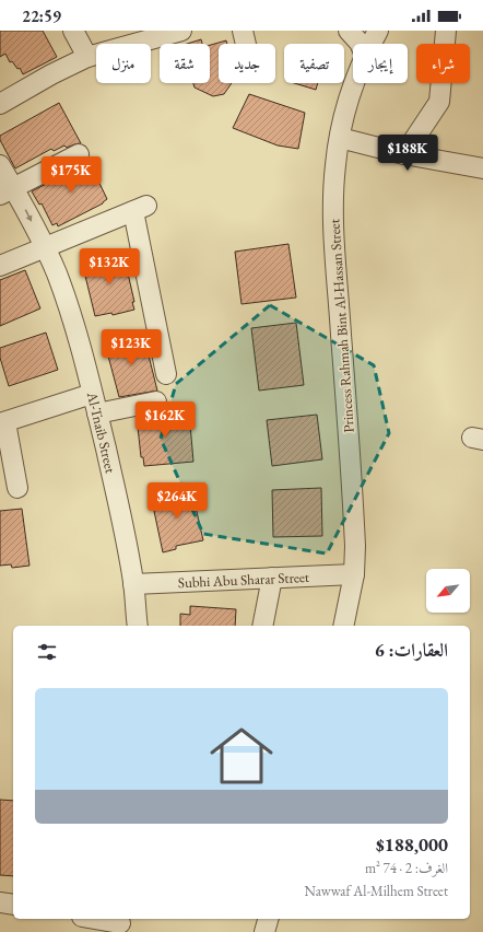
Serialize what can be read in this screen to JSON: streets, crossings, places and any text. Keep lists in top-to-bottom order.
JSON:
{
  "streets": {
    "street": ["Princess Rahmah Bint Al-Hassan Street", "Al-Tnaib Street", "Subhi Abu Sharar Street"]
  },
  "crossings": [
    ["Princess Rahmah Bint Al-Hassan Street", "Subhi Abu Sharar Street"],
    ["Al-Tnaib Street", "Subhi Abu Sharar Street"]
  ],
  "north": "bottom left",
  "page": {
    "status": "22:59",
    "chip": [
      "شراء",
      "إيجار",
      "تصفية",
      "جديد",
      "شقة",
      "منزل"
    ],
    "price": [
      "$188K",
      "$175K",
      "$132K",
      "$123K",
      "$162K",
      "$264K"
    ],
    "heading": "العقارات: 6",
    "list": [
      {
        "name": "$188,000",
        "note": "الغرف: 2 · 74 m² · Nawwaf Al-Milhem Street"
      }
    ]
  }
}
